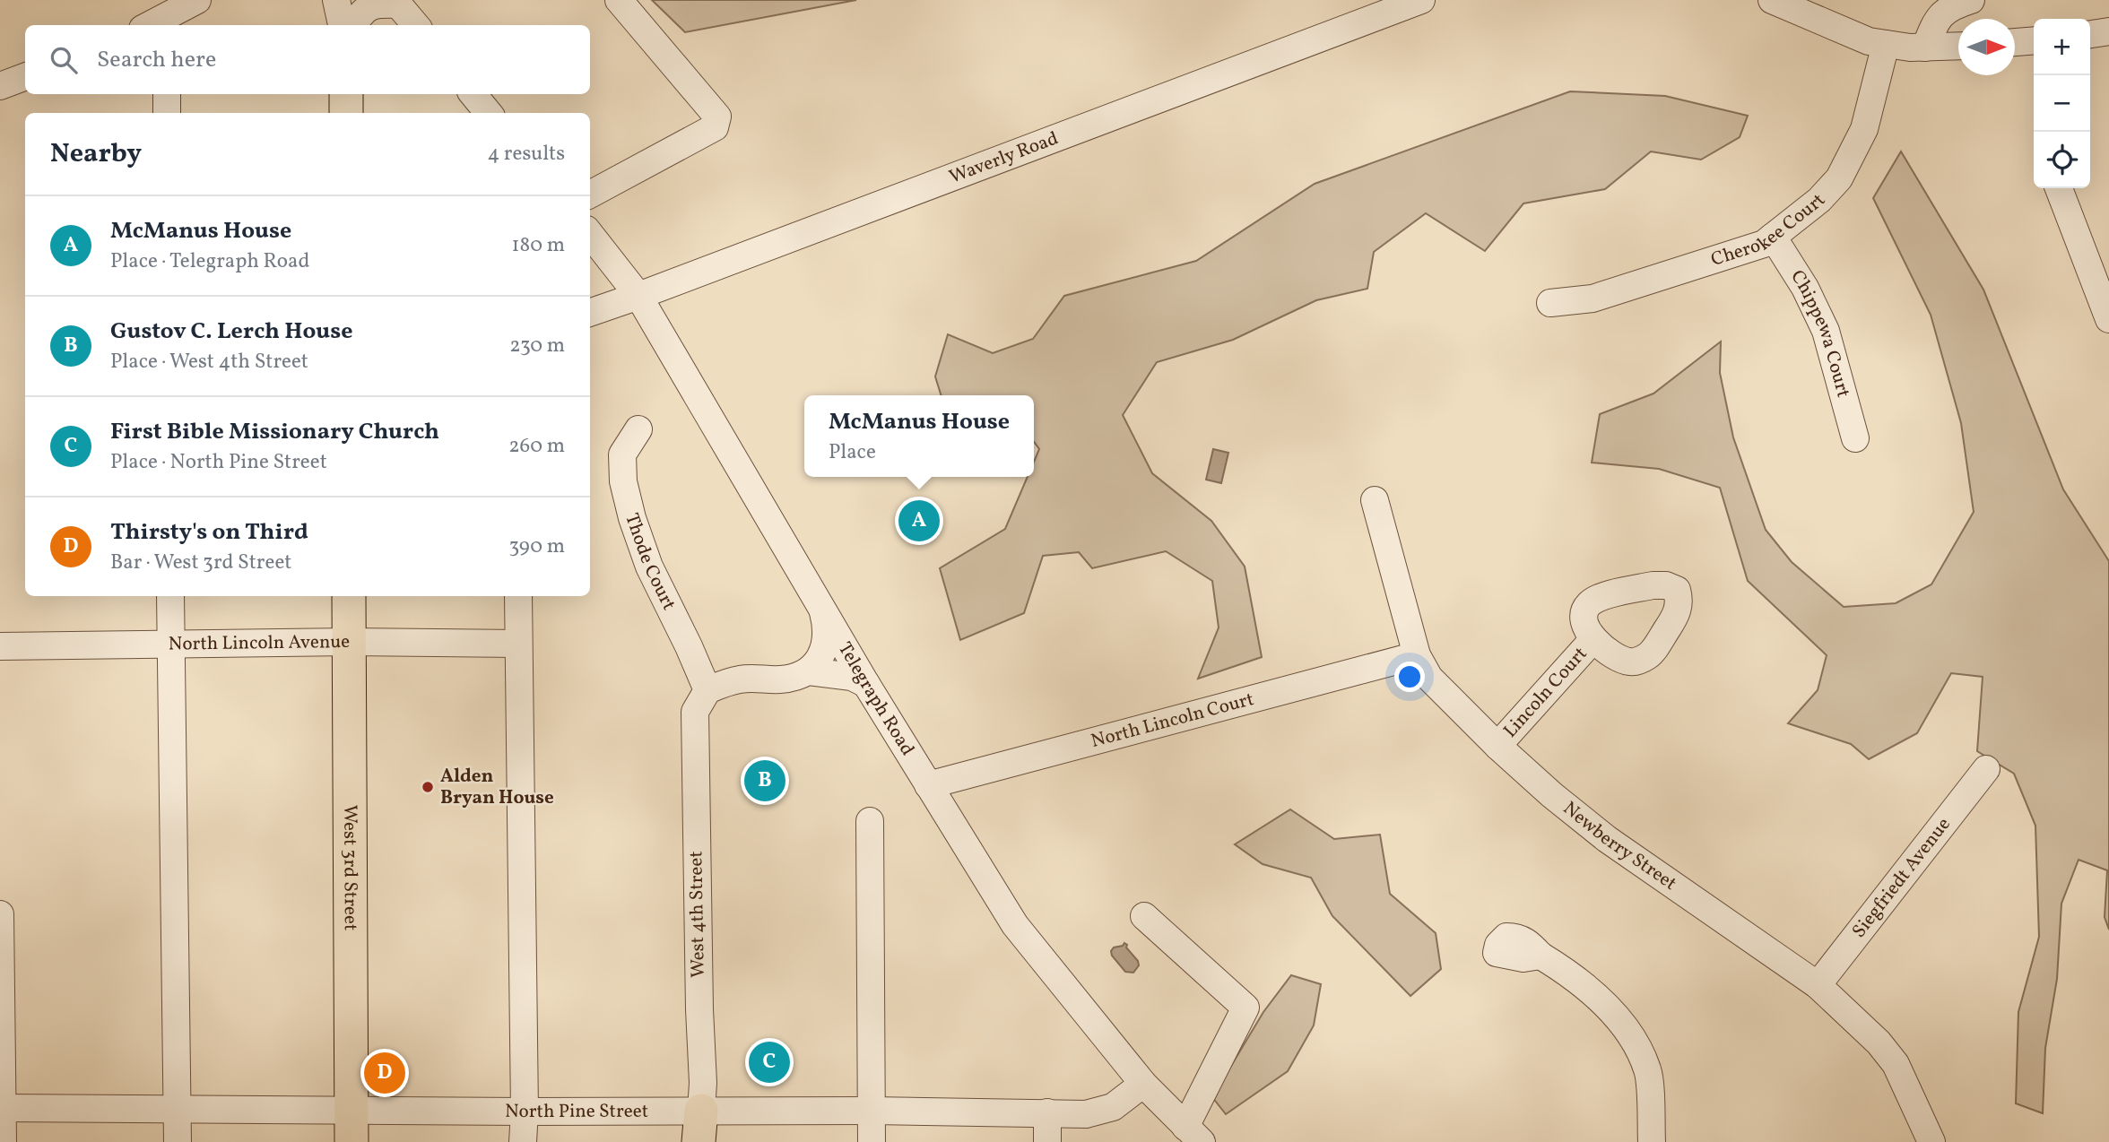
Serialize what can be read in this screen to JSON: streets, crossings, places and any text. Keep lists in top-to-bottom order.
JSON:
{
  "streets": {
    "main road": ["West 3rd Street"],
    "street": [
      "Waverly Road",
      "Cherokee Court",
      "Chippewa Court",
      "Thode Court",
      "North Lincoln Avenue",
      "Lincoln Court",
      "Telegraph Road",
      "North Lincoln Court",
      "Newberry Street",
      "Siegfriedt Avenue",
      "West 4th Street",
      "North Pine Street"
    ]
  },
  "crossings": [
    ["Waverly Road", "Telegraph Road"],
    ["Cherokee Court", "Chippewa Court"],
    ["Thode Court", "West 4th Street"],
    ["North Lincoln Avenue", "West 3rd Street"],
    ["Lincoln Court", "Newberry Street"],
    ["Telegraph Road", "North Lincoln Court"],
    ["Telegraph Road", "North Pine Street"],
    ["North Lincoln Court", "Newberry Street"],
    ["Newberry Street", "Siegfriedt Avenue"],
    ["West 3rd Street", "North Pine Street"],
    ["West 4th Street", "North Pine Street"]
  ],
  "places": ["Alden Bryan House"],
  "north": "right",
  "page": {
    "map_buttons": ["+", "−"],
    "search": "Search here",
    "heading": ["Nearby", "4 results"],
    "list": [
      {
        "mark": "A",
        "name": "McManus House",
        "note": "Place · Telegraph Road",
        "value": "180 m"
      },
      {
        "mark": "B",
        "name": "Gustov C. Lerch House",
        "note": "Place · West 4th Street",
        "value": "230 m"
      },
      {
        "mark": "C",
        "name": "First Bible Missionary Church",
        "note": "Place · North Pine Street",
        "value": "260 m"
      },
      {
        "mark": "D",
        "name": "Thirsty's on Third",
        "note": "Bar · West 3rd Street",
        "value": "390 m"
      }
    ],
    "popup": ["McManus House", "Place"],
    "pins": [
      "A",
      "B",
      "C",
      "D"
    ]
  }
}
